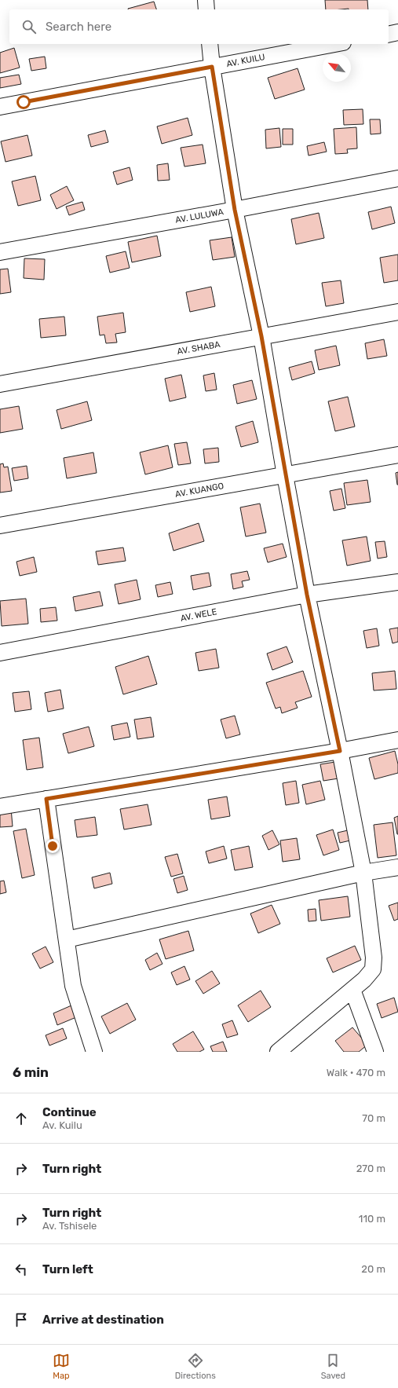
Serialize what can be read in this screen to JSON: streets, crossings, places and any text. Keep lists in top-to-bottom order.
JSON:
{
  "streets": {
    "street": [
      "AV. KUILU",
      "AV. LULUWA",
      "AV. SHABA",
      "AV. KUANGO",
      "AV. WELE"
    ]
  },
  "north": "top left",
  "page": {
    "search": "Search here",
    "heading": ["6 min", "Walk · 470 m"],
    "list": [
      ["Continue", "Av. Kuilu", "70 m"],
      ["Turn right", "270 m"],
      ["Turn right", "Av. Tshisele", "110 m"],
      ["Turn left", "20 m"],
      "Arrive at destination"
    ],
    "nav": ["Map", "Directions", "Saved"]
  }
}
